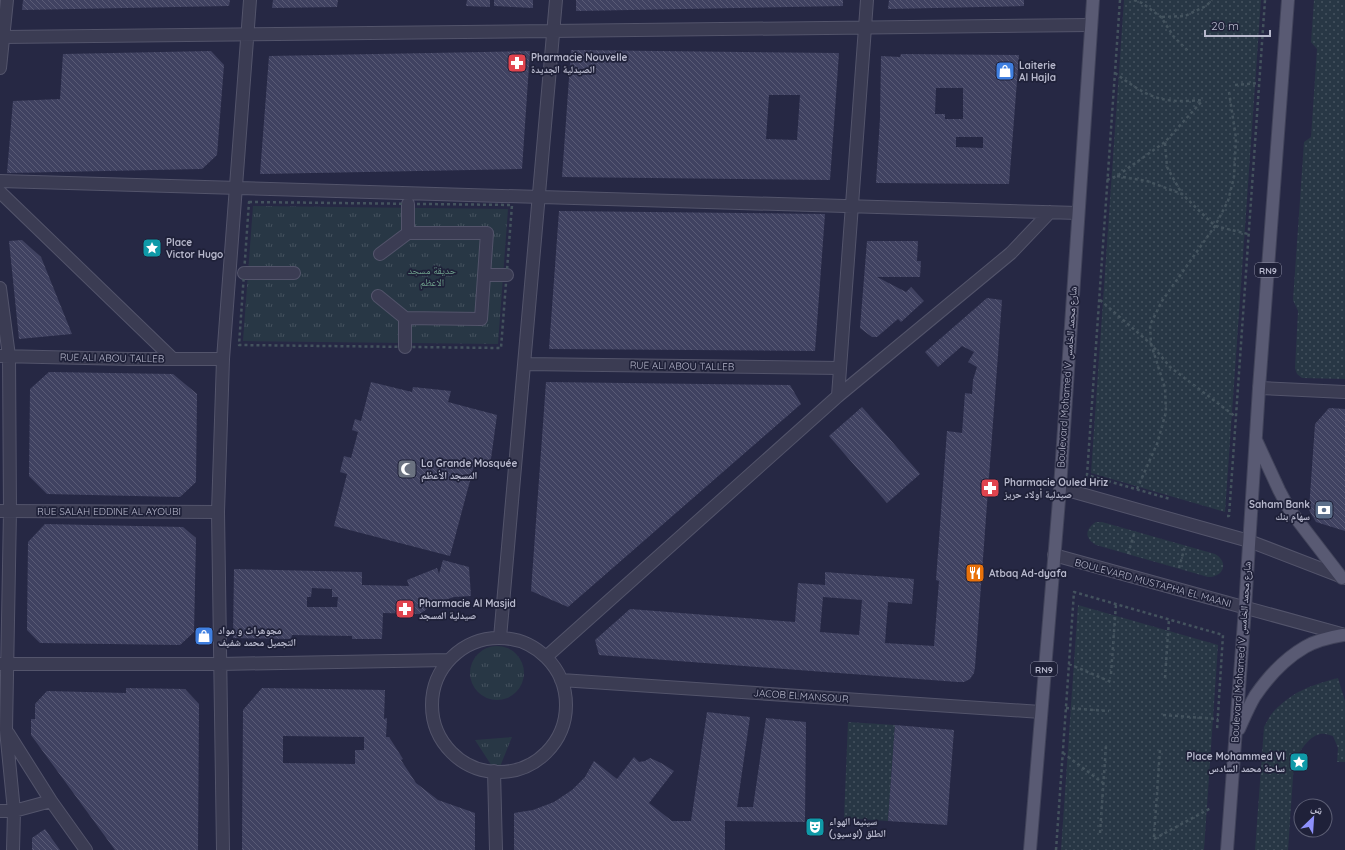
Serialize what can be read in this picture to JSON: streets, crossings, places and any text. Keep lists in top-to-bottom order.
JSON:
{
  "streets": {
    "main road": ["RN9", "Boulevard Mohamed V شارع محمد الخامس"],
    "street": [
      "RUE ALI ABOU TALLEB",
      "RUE SALAH EDDINE AL AYOUBI",
      "BOULEVARD MUSTAPHA EL MAANI",
      "JACOB ELMANSOUR"
    ]
  },
  "crossings": [
    ["Boulevard Mohamed V شارع محمد الخامس", "BOULEVARD MUSTAPHA EL MAANI"],
    ["Boulevard Mohamed V شارع محمد الخامس", "JACOB ELMANSOUR"]
  ],
  "parks": ["حديقة مسجد الاعظم"],
  "places": {
    "pharmacy": ["Pharmacie Nouvelle الصيدلية الجديدة", "Pharmacie Ouled Hriz صيدلية أولاد حريز", "Pharmacie Al Masjid صيدلية المسجد"],
    "shop": ["Laiterie Al Hajla", "مجوهرات و مواد التجميل محمد شفيف"],
    "place": ["Place Victor Hugo", "Place Mohammed VI ساحة محمد السادس"],
    "mosque": ["La Grande Mosquée المسجد الأعظم"],
    "bank": ["Saham Bank سهام بنك"],
    "restaurant": ["Atbaq Ad-dyafa"],
    "theatre": ["سينيما الهواء الطلق (لوسيور)"]
  },
  "scale_bar": "20 m",
  "north": "top right"
}
